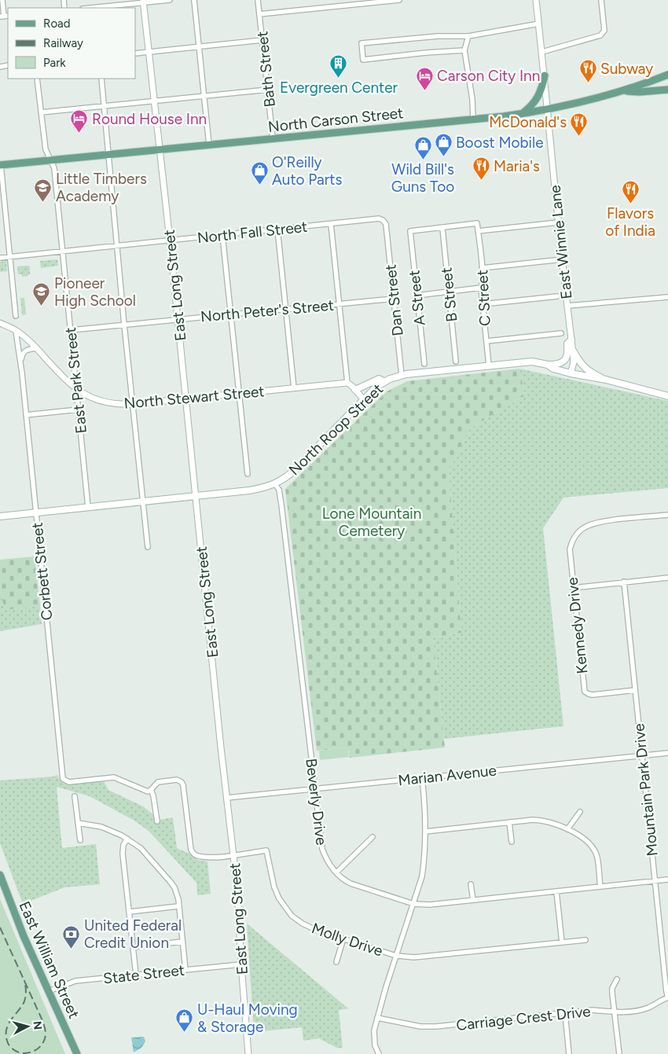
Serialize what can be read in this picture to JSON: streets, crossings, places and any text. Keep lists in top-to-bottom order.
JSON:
{
  "streets": {
    "main road": ["North Carson Street", "North Roop Street", "East William Street"],
    "street": [
      "Bath Street",
      "North Fall Street",
      "East Winnie Lane",
      "East Long Street",
      "B Street",
      "A Street",
      "C Street",
      "Dan Street",
      "North Peter's Street",
      "East Park Street",
      "North Stewart Street",
      "Corbett Street",
      "Kennedy Drive",
      "Marian Avenue",
      "Mountain Park Drive",
      "Beverly Drive",
      "Molly Drive",
      "State Street",
      "Carriage Crest Drive"
    ]
  },
  "crossings": [
    ["Bath Street", "North Carson Street"],
    ["North Carson Street", "East Winnie Lane"],
    ["North Carson Street", "East Long Street"],
    ["North Carson Street", "East Park Street"],
    ["North Fall Street", "East Long Street"],
    ["North Fall Street", "Dan Street"],
    ["North Fall Street", "East Park Street"],
    ["East Winnie Lane", "North Roop Street"],
    ["East Long Street", "North Peter's Street"],
    ["East Long Street", "North Stewart Street"],
    ["East Long Street", "North Roop Street"],
    ["East Long Street", "Marian Avenue"],
    ["East Long Street", "Molly Drive"],
    ["East Long Street", "State Street"],
    ["B Street", "A Street"],
    ["C Street", "North Roop Street"],
    ["Dan Street", "North Peter's Street"],
    ["Dan Street", "North Roop Street"],
    ["North Peter's Street", "East Park Street"],
    ["East Park Street", "North Stewart Street"],
    ["East Park Street", "North Roop Street"],
    ["North Stewart Street", "Corbett Street"],
    ["North Roop Street", "Corbett Street"],
    ["North Roop Street", "Beverly Drive"],
    ["Corbett Street", "Molly Drive"],
    ["Kennedy Drive", "Mountain Park Drive"],
    ["Marian Avenue", "Mountain Park Drive"],
    ["Marian Avenue", "Beverly Drive"],
    ["Mountain Park Drive", "Beverly Drive"],
    ["Mountain Park Drive", "Carriage Crest Drive"],
    ["East William Street", "State Street"]
  ],
  "parks": ["Lone Mountain Cemetery"],
  "places": {
    "building": ["Evergreen Center"],
    "restaurant": [
      "Subway",
      "McDonald's",
      "Maria's",
      "Flavors of India"
    ],
    "hotel": ["Carson City Inn", "Round House Inn"],
    "shop": [
      "Boost Mobile",
      "Wild Bill's Guns Too",
      "O'Reilly Auto Parts",
      "U-Haul Moving & Storage"
    ],
    "school or university": ["Little Timbers Academy", "Pioneer High School"],
    "bank": ["United Federal Credit Union"]
  },
  "legend": ["Road", "Railway", "Park"],
  "north": "right"
}
